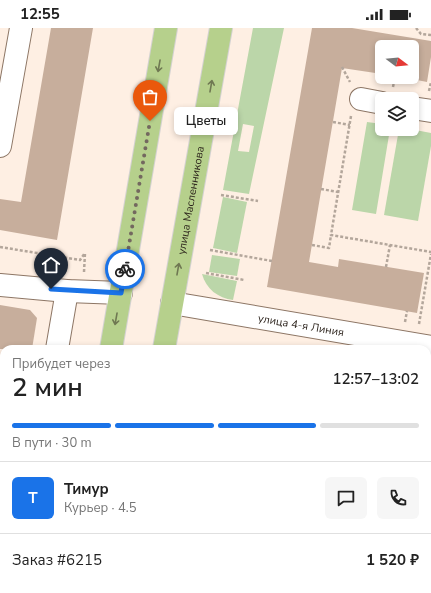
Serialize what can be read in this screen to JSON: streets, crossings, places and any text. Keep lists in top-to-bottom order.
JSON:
{
  "streets": {
    "main road": ["улица Масленникова"],
    "street": ["улица 4-я Линия"]
  },
  "crossings": [
    ["улица Масленникова", "улица 4-я Линия"]
  ],
  "places": ["Цветы"],
  "north": "right",
  "page": {
    "status": "12:55",
    "bubble": "Цветы",
    "heading": ["2 мин", "Прибудет через", "12:57–13:02"],
    "panel": [
      "Тимур",
      "Курьер · 4.5",
      "Заказ #6215",
      "1 520 ₽"
    ],
    "bar": "В пути · 30 m",
    "round": "Т"
  }
}
